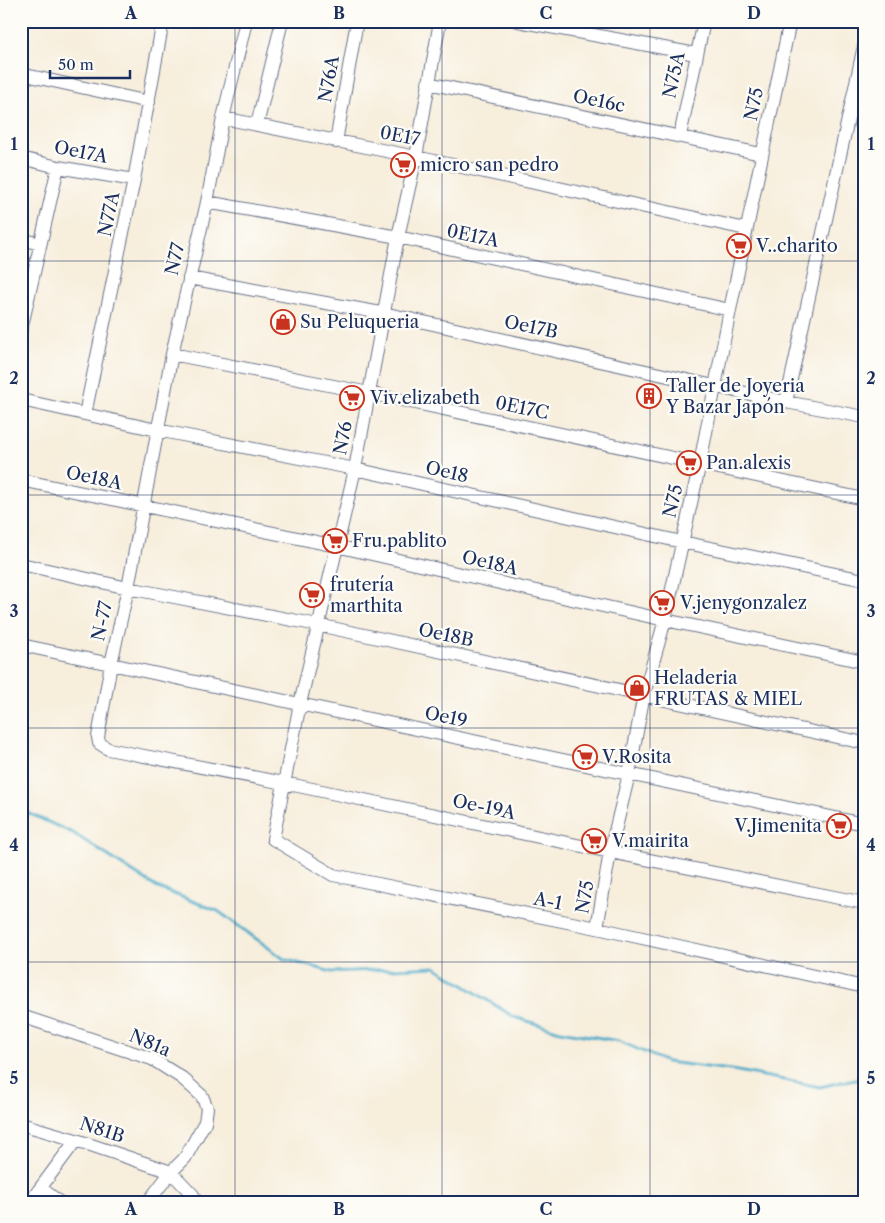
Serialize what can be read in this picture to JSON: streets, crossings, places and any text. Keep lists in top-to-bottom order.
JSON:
{
  "streets": {
    "street": [
      "N75A",
      "N76A",
      "Oe16c",
      "N75",
      "0E17",
      "Oe17A",
      "N77A",
      "0E17A",
      "N77",
      "Oe17B",
      "0E17C",
      "N76",
      "Oe18",
      "Oe18A",
      "N-77",
      "Oe18B",
      "Oe19",
      "Oe-19A",
      "A-1",
      "N81a",
      "N81B"
    ]
  },
  "crossings": [
    ["N75A", "Oe16c"],
    ["N76A", "0E17"],
    ["Oe16c", "N75"],
    ["Oe16c", "N76"],
    ["N75", "0E17"],
    ["N75", "0E17A"],
    ["N75", "Oe17B"],
    ["N75", "0E17C"],
    ["N75", "Oe18"],
    ["N75", "Oe18A"],
    ["N75", "Oe18B"],
    ["N75", "Oe19"],
    ["N75", "Oe-19A"],
    ["N75", "A-1"],
    ["0E17", "N77"],
    ["0E17", "N76"],
    ["Oe17A", "N77A"],
    ["N77A", "Oe18"],
    ["0E17A", "N77"],
    ["0E17A", "N76"],
    ["N77", "Oe17B"],
    ["N77", "0E17C"],
    ["N77", "Oe18"],
    ["N77", "Oe18A"],
    ["N77", "N-77"],
    ["Oe17B", "N76"],
    ["0E17C", "N76"],
    ["N76", "Oe18"],
    ["N76", "Oe18A"],
    ["N76", "Oe18B"],
    ["N76", "Oe19"],
    ["N76", "Oe-19A"],
    ["N76", "A-1"],
    ["Oe18A", "N-77"],
    ["N-77", "Oe18B"],
    ["N-77", "Oe19"],
    ["N-77", "Oe-19A"],
    ["N81a", "N81B"]
  ],
  "places": {
    "supermarket": [
      "micro san pedro",
      "V..charito",
      "Viv.elizabeth",
      "Pan.alexis",
      "Fru.pablito",
      "frutería marthita",
      "V.jenygonzalez",
      "V.Rosita",
      "V.Jimenita",
      "V.mairita"
    ],
    "shop": ["Su Peluqueria", "Heladeria FRUTAS & MIEL"],
    "building": ["Taller de Joyeria Y Bazar Japón"]
  },
  "scale_bar": "50 m",
  "grid": {
    "columns": [
      "A",
      "B",
      "C",
      "D"
    ],
    "rows": [
      "1",
      "2",
      "3",
      "4",
      "5"
    ]
  }
}
